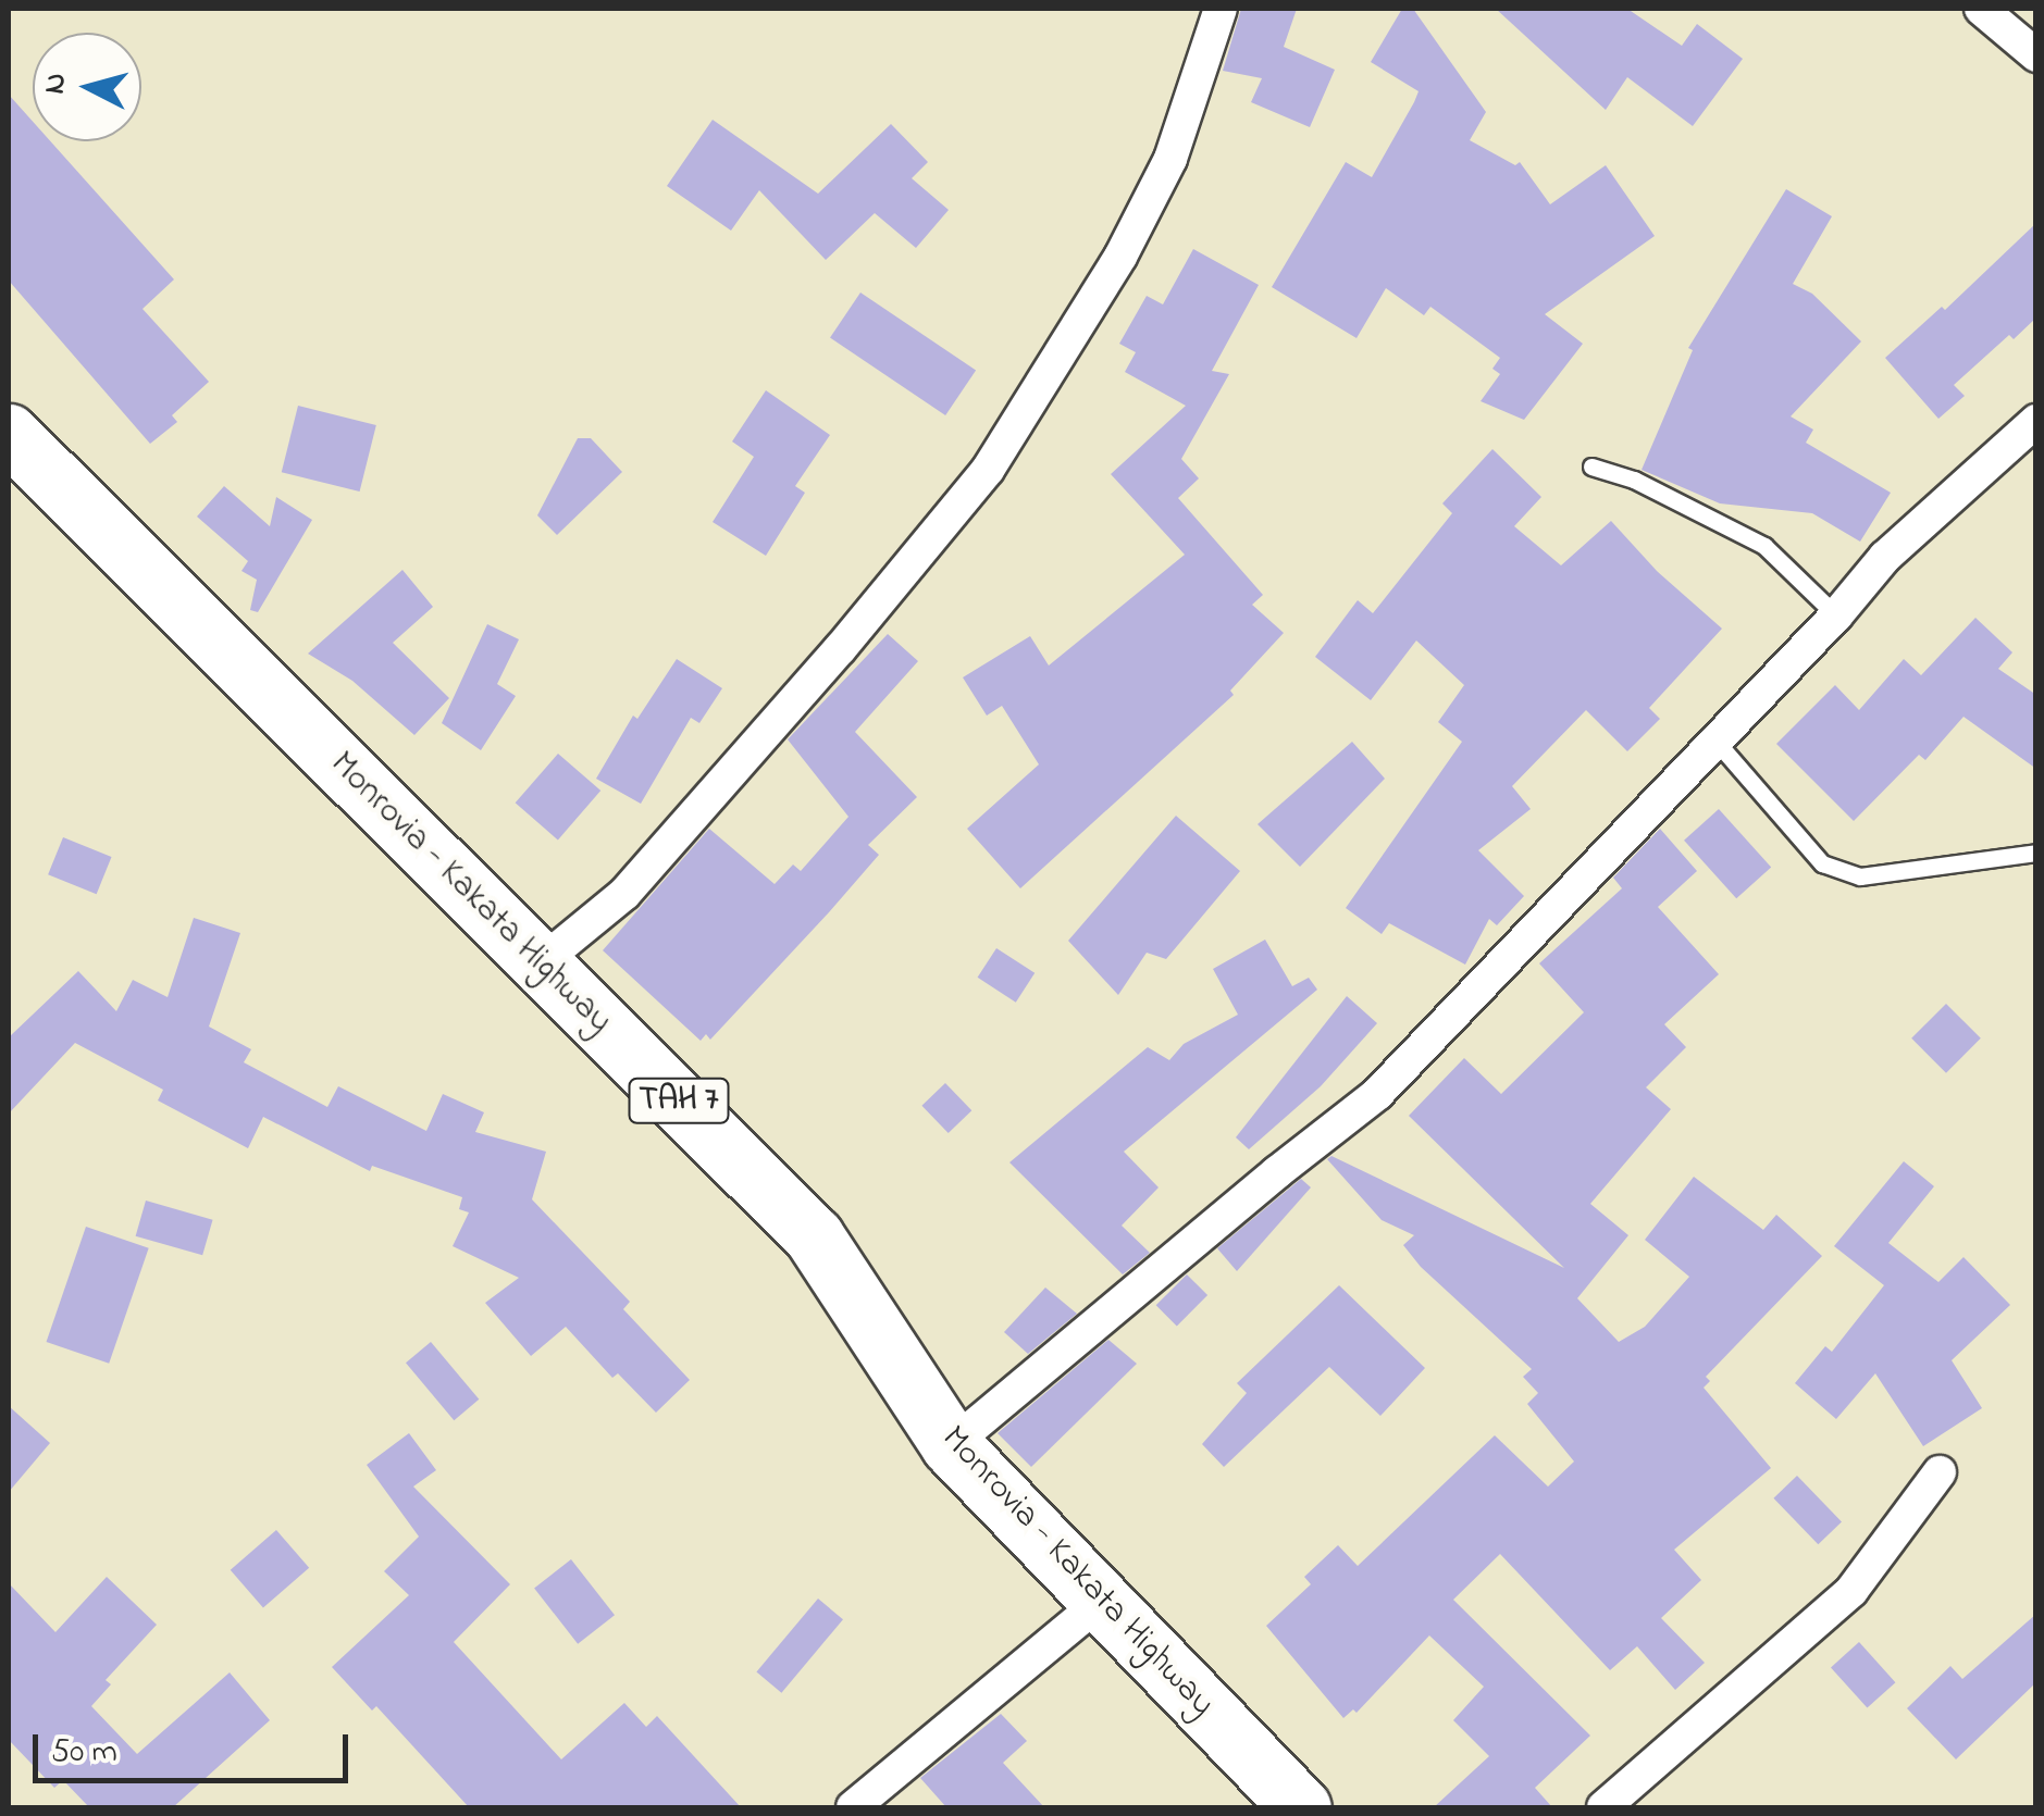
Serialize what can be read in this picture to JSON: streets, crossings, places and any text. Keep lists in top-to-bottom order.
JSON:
{
  "streets": {
    "highway": ["Monrovia - Kakata Highway", "TAH 7"]
  },
  "scale_bar": "50 m",
  "north": "left"
}
